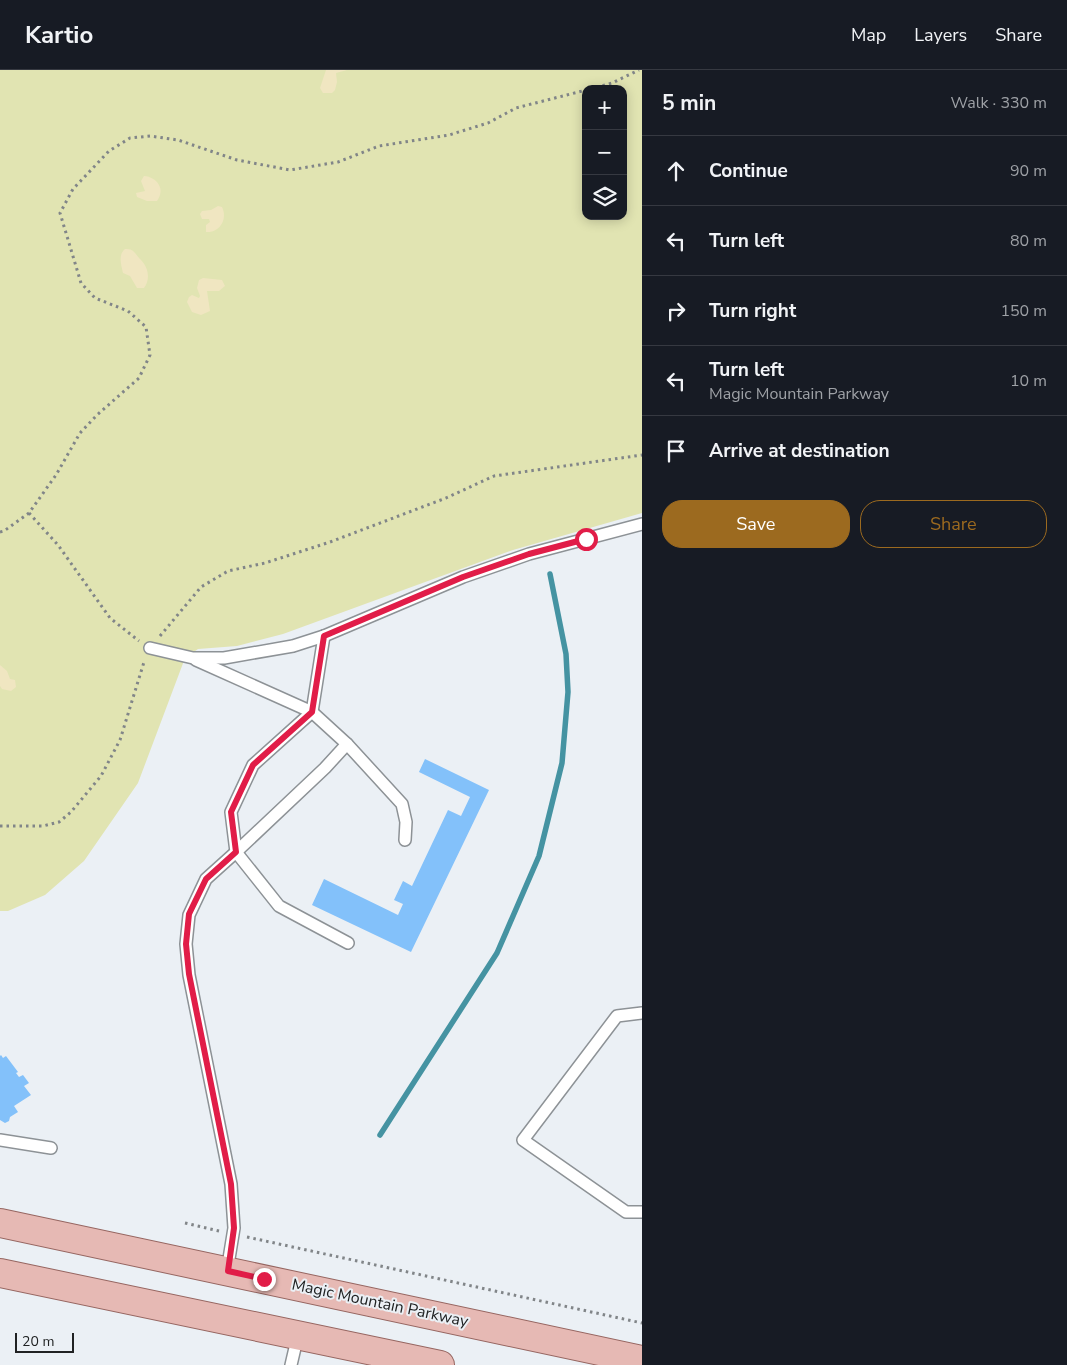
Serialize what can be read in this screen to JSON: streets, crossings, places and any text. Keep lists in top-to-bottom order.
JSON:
{
  "streets": {
    "main road": ["Magic Mountain Parkway"]
  },
  "scale_bar": "20 m",
  "page": {
    "header": "Kartio",
    "nav": ["Map", "Layers", "Share"],
    "heading": ["5 min", "Walk · 330 m"],
    "map_buttons": ["+", "−"],
    "list": [
      ["Continue", "90 m"],
      ["Turn left", "80 m"],
      ["Turn right", "150 m"],
      ["Turn left", "Magic Mountain Parkway", "10 m"],
      "Arrive at destination"
    ],
    "buttons": ["Save", "Share"],
    "scale": "20 m"
  }
}
